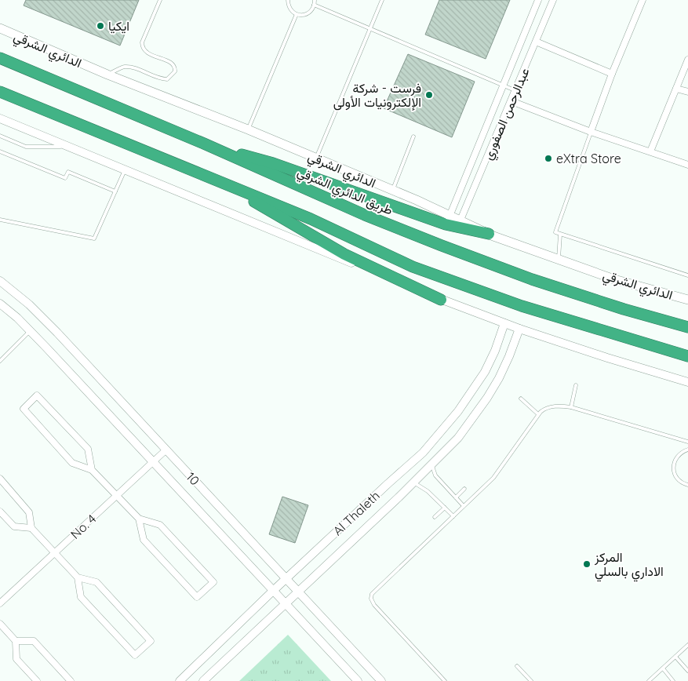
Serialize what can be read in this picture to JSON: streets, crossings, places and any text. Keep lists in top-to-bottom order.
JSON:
{
  "streets": {
    "highway": ["طريق الدائري الشرقي"],
    "main road": ["الدائري الشرقي"],
    "street": [
      "عبدالرحمن الصفوري",
      "10",
      "Al Thaleth",
      "No. 4"
    ]
  },
  "crossings": [
    ["الدائري الشرقي", "عبدالرحمن الصفوري"],
    ["10", "Al Thaleth"],
    ["10", "No. 4"]
  ],
  "places": [
    "ايكيا",
    "فرست - شركة الإلكترونيات الأولى",
    "eXtra Store",
    "المركز الاداري بالسلي"
  ]
}
